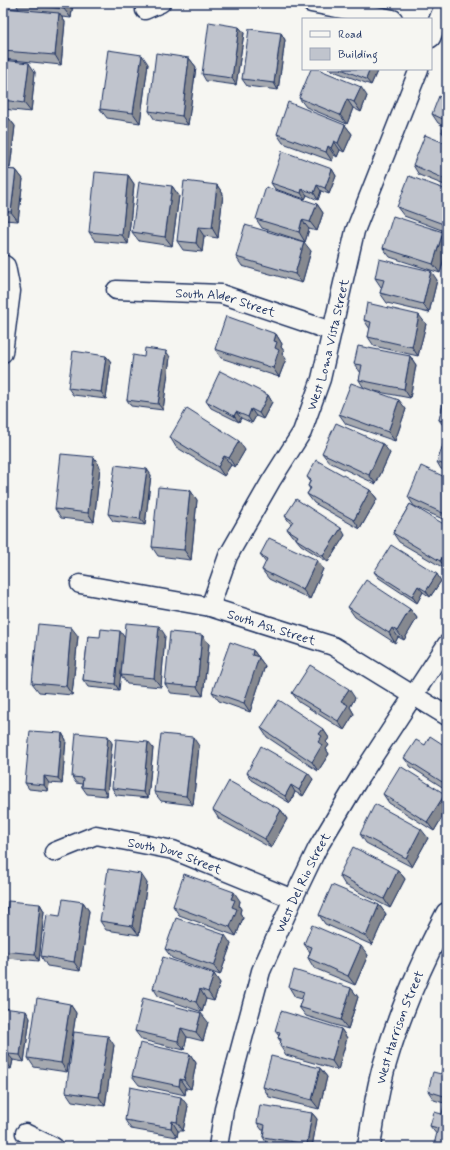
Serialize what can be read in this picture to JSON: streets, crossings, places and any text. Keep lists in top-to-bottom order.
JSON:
{
  "streets": {
    "street": [
      "South Alder Street",
      "West Loma Vista Street",
      "South Ash Street",
      "South Dove Street",
      "West Del Rio Street",
      "West Harrison Street"
    ]
  },
  "crossings": [
    ["South Alder Street", "West Loma Vista Street"],
    ["West Loma Vista Street", "South Ash Street"],
    ["South Ash Street", "West Del Rio Street"],
    ["South Dove Street", "West Del Rio Street"]
  ],
  "legend": ["Road", "Building"]
}
